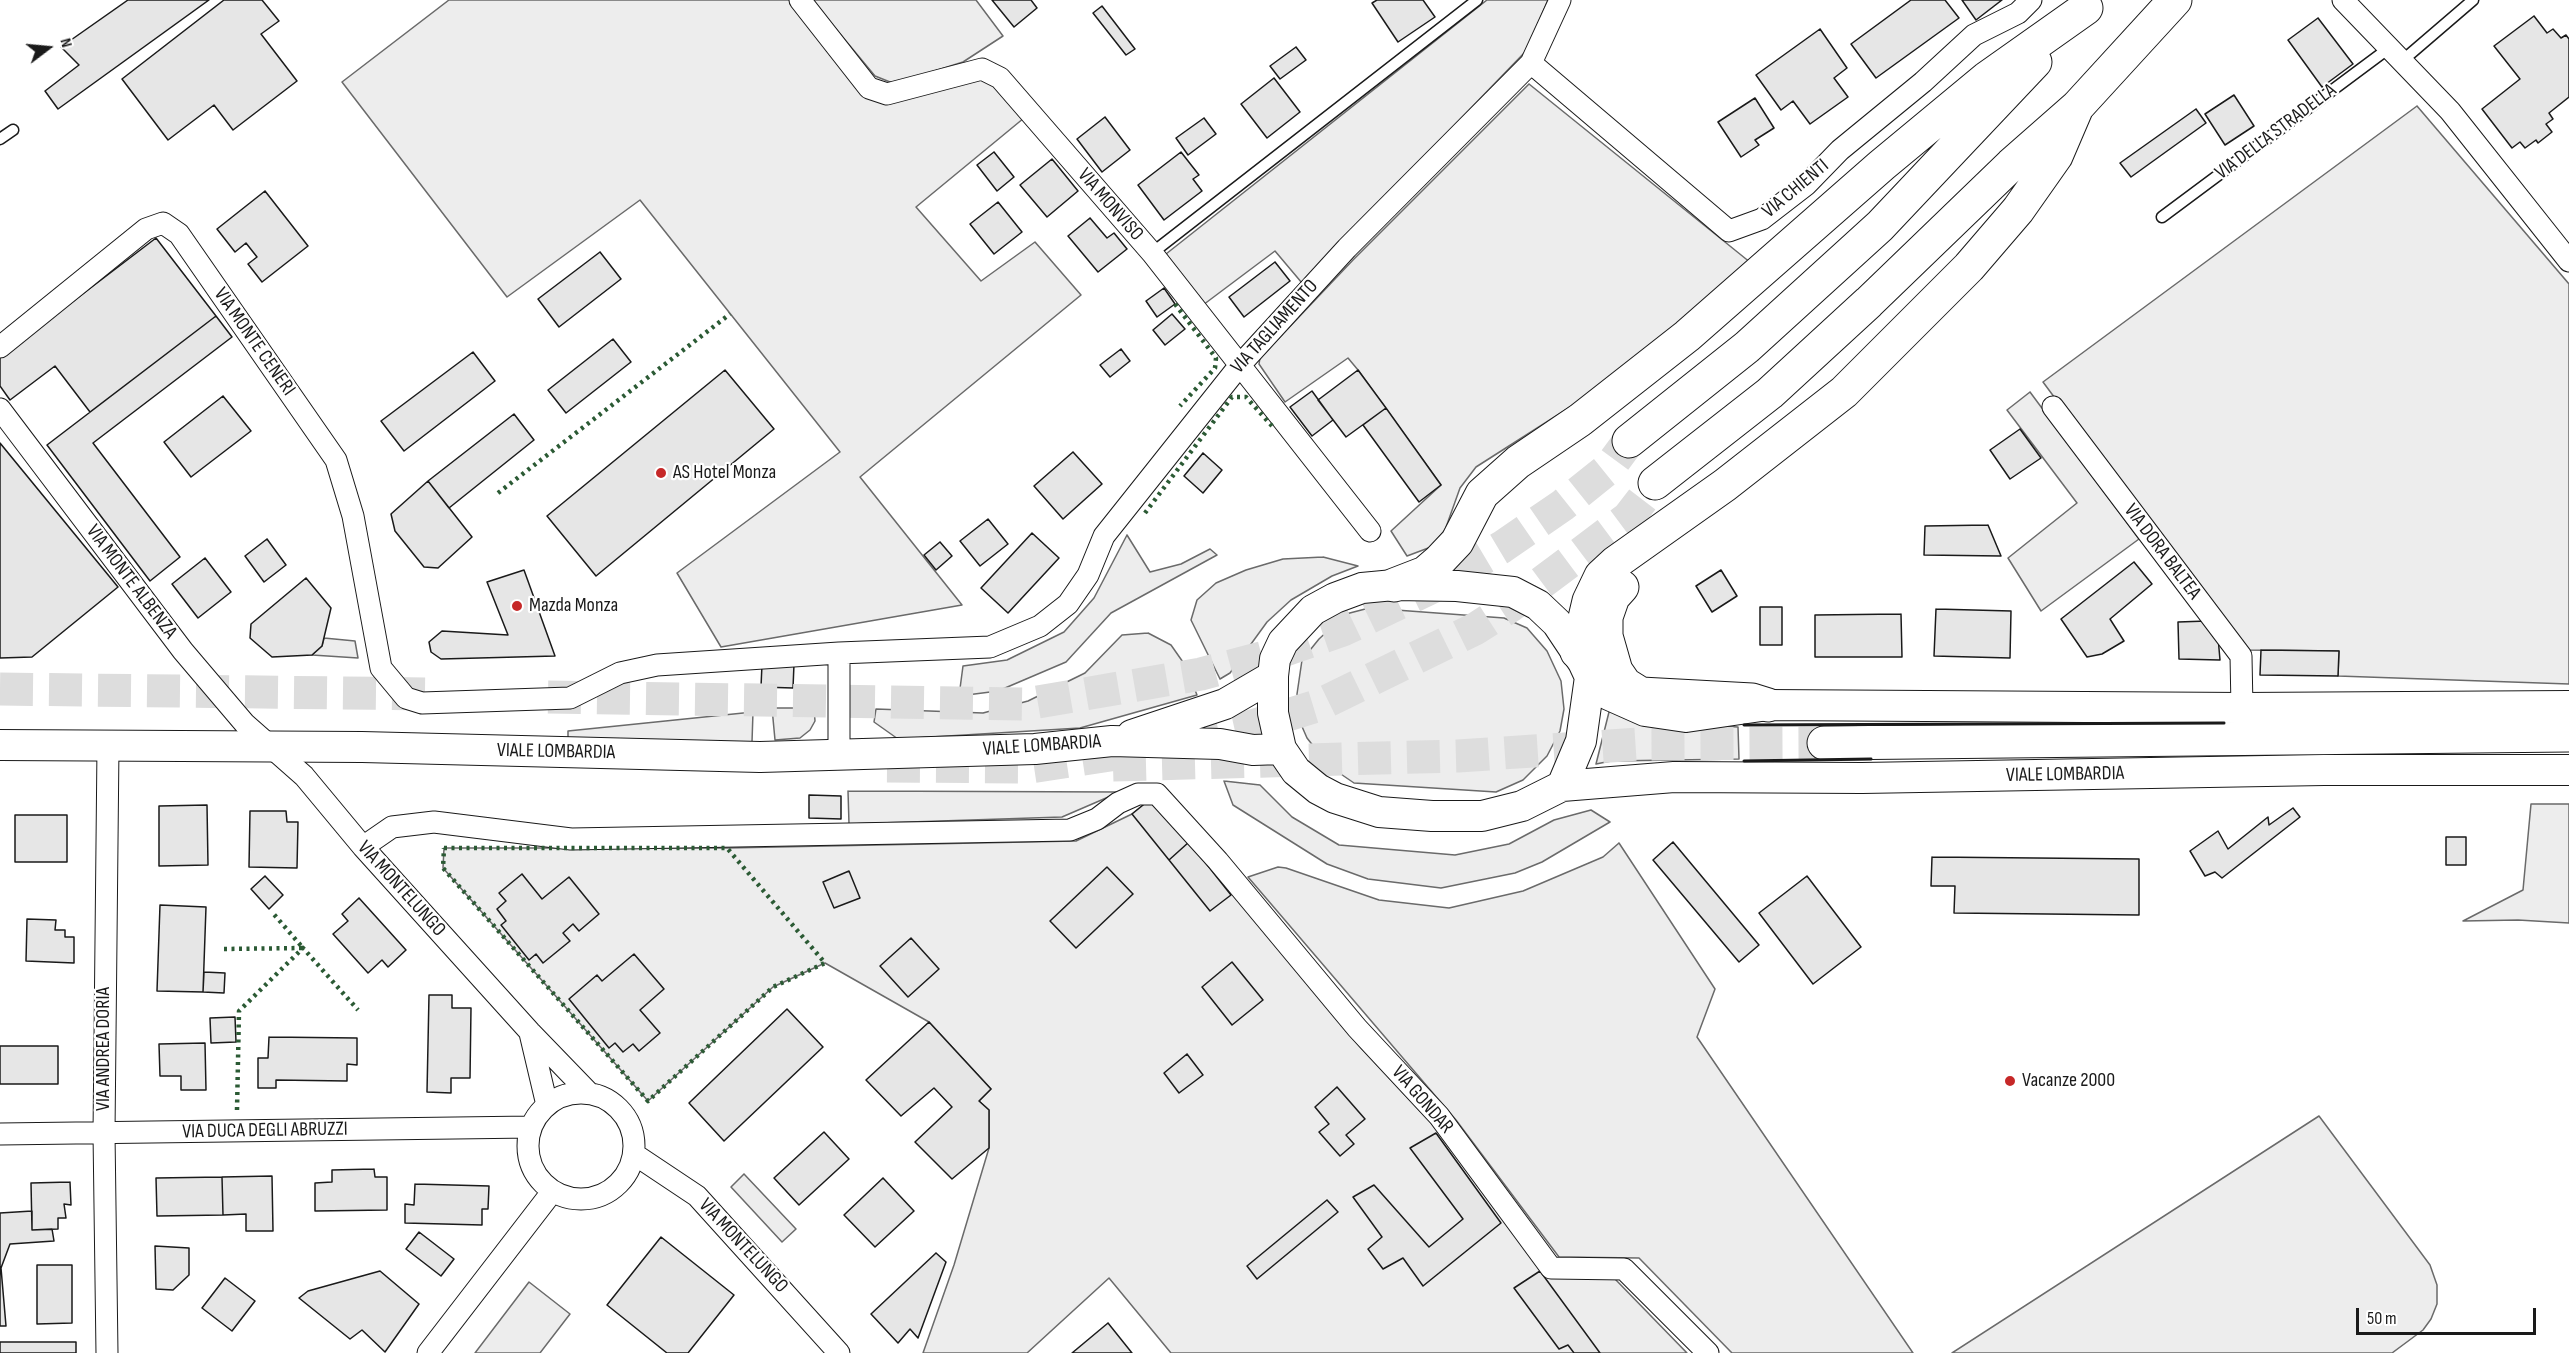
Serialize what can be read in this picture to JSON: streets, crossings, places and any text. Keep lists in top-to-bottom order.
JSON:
{
  "streets": {
    "main road": ["VIALE LOMBARDIA"],
    "street": [
      "VIA CHIENTI",
      "VIA MONVISO",
      "VIA TAGLIAMENTO",
      "VIA MONTE CENERI",
      "VIA DORA BALTEA",
      "VIA MONTE ALBENZA",
      "VIA MONTELUNGO",
      "VIA ANDREA DORIA",
      "VIA GONDAR",
      "VIA DUCA DEGLI ABRUZZI"
    ],
    "lane": ["VIA DELLA STRADELLA"]
  },
  "crossings": [
    ["VIA CHIENTI", "VIA TAGLIAMENTO"],
    ["VIA MONVISO", "VIA TAGLIAMENTO"],
    ["VIA TAGLIAMENTO", "VIA MONTE CENERI"],
    ["VIA MONTE ALBENZA", "VIALE LOMBARDIA"],
    ["VIA MONTE ALBENZA", "VIA MONTELUNGO"],
    ["VIALE LOMBARDIA", "VIA MONTELUNGO"],
    ["VIALE LOMBARDIA", "VIA ANDREA DORIA"],
    ["VIA MONTELUNGO", "VIA GONDAR"],
    ["VIA MONTELUNGO", "VIA DUCA DEGLI ABRUZZI"],
    ["VIA ANDREA DORIA", "VIA DUCA DEGLI ABRUZZI"]
  ],
  "places": ["AS Hotel Monza", "Mazda Monza", "Vacanze 2000"],
  "scale_bar": "50 m",
  "north": "right"
}
